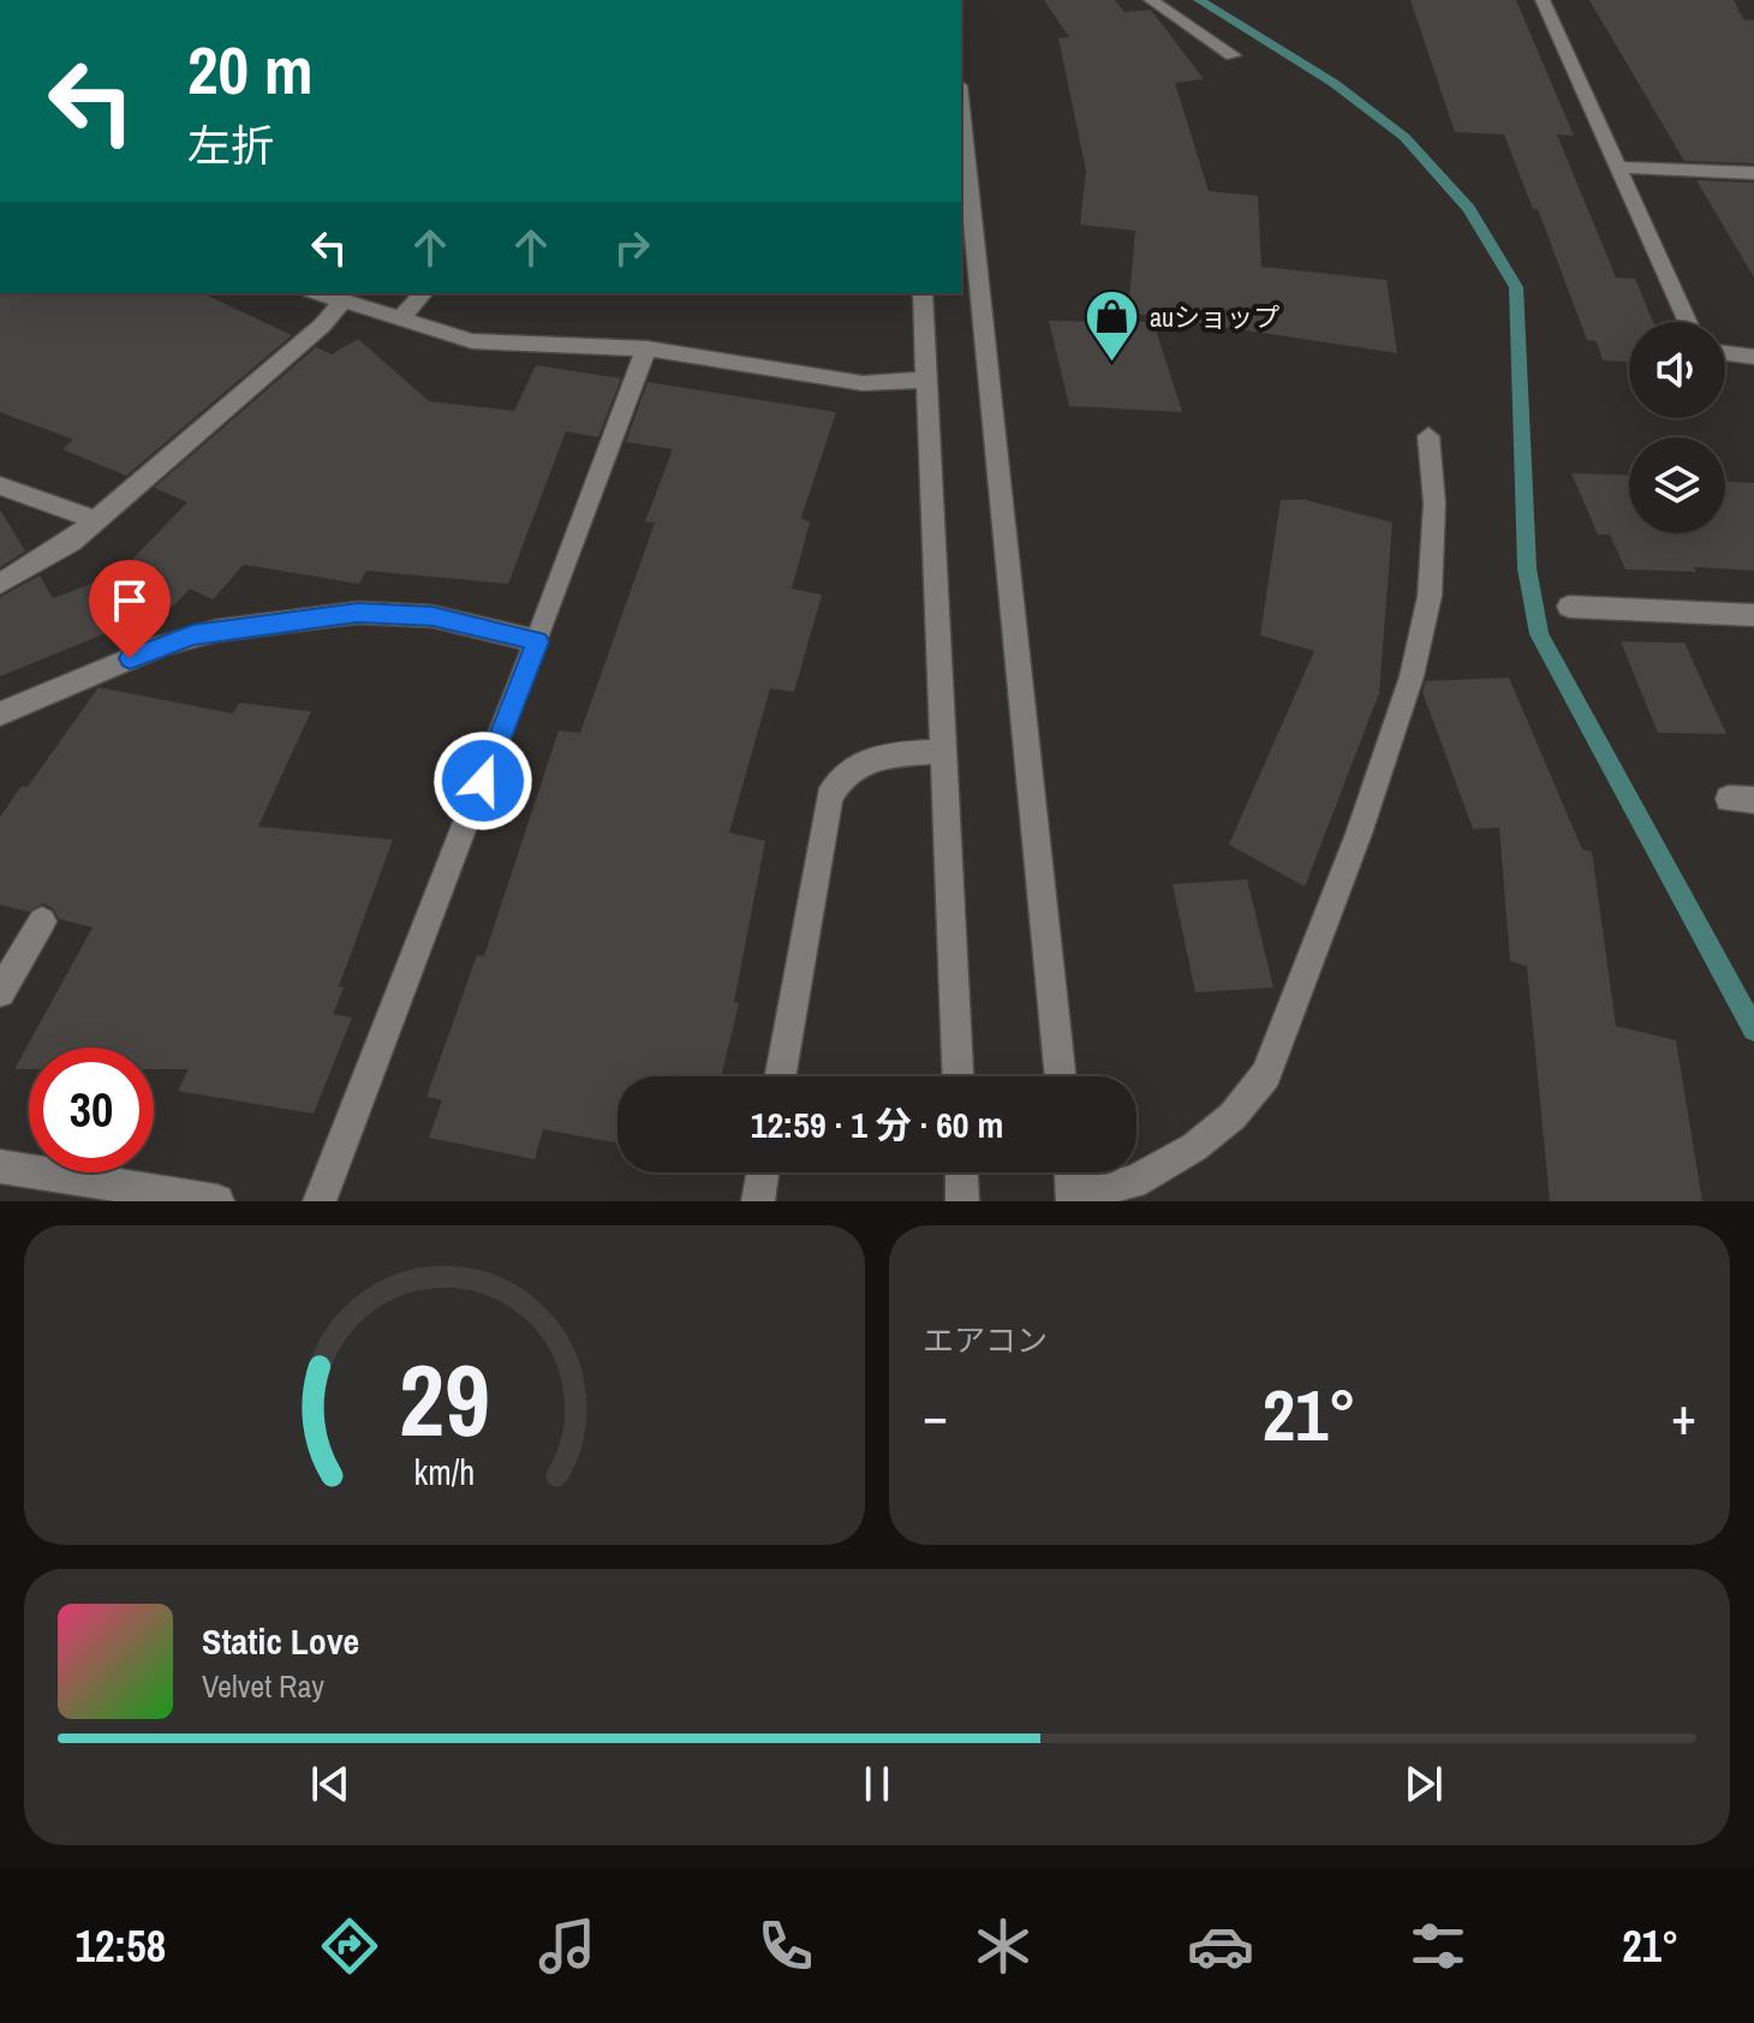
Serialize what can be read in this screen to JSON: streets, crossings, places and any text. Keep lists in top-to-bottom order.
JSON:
{
  "places": {
    "shop": ["auショップ"]
  },
  "page": {
    "turn": ["20 m", "左折"],
    "limit": "30",
    "trip": "12:59 · 1 分 · 60 m",
    "tile": "エアコン",
    "heat": ["−", "21°", "+"],
    "song": ["Static Love", "Velvet Ray"],
    "tabs": ["12:58", "21°"],
    "gauge": ["29", "km/h"]
  }
}
